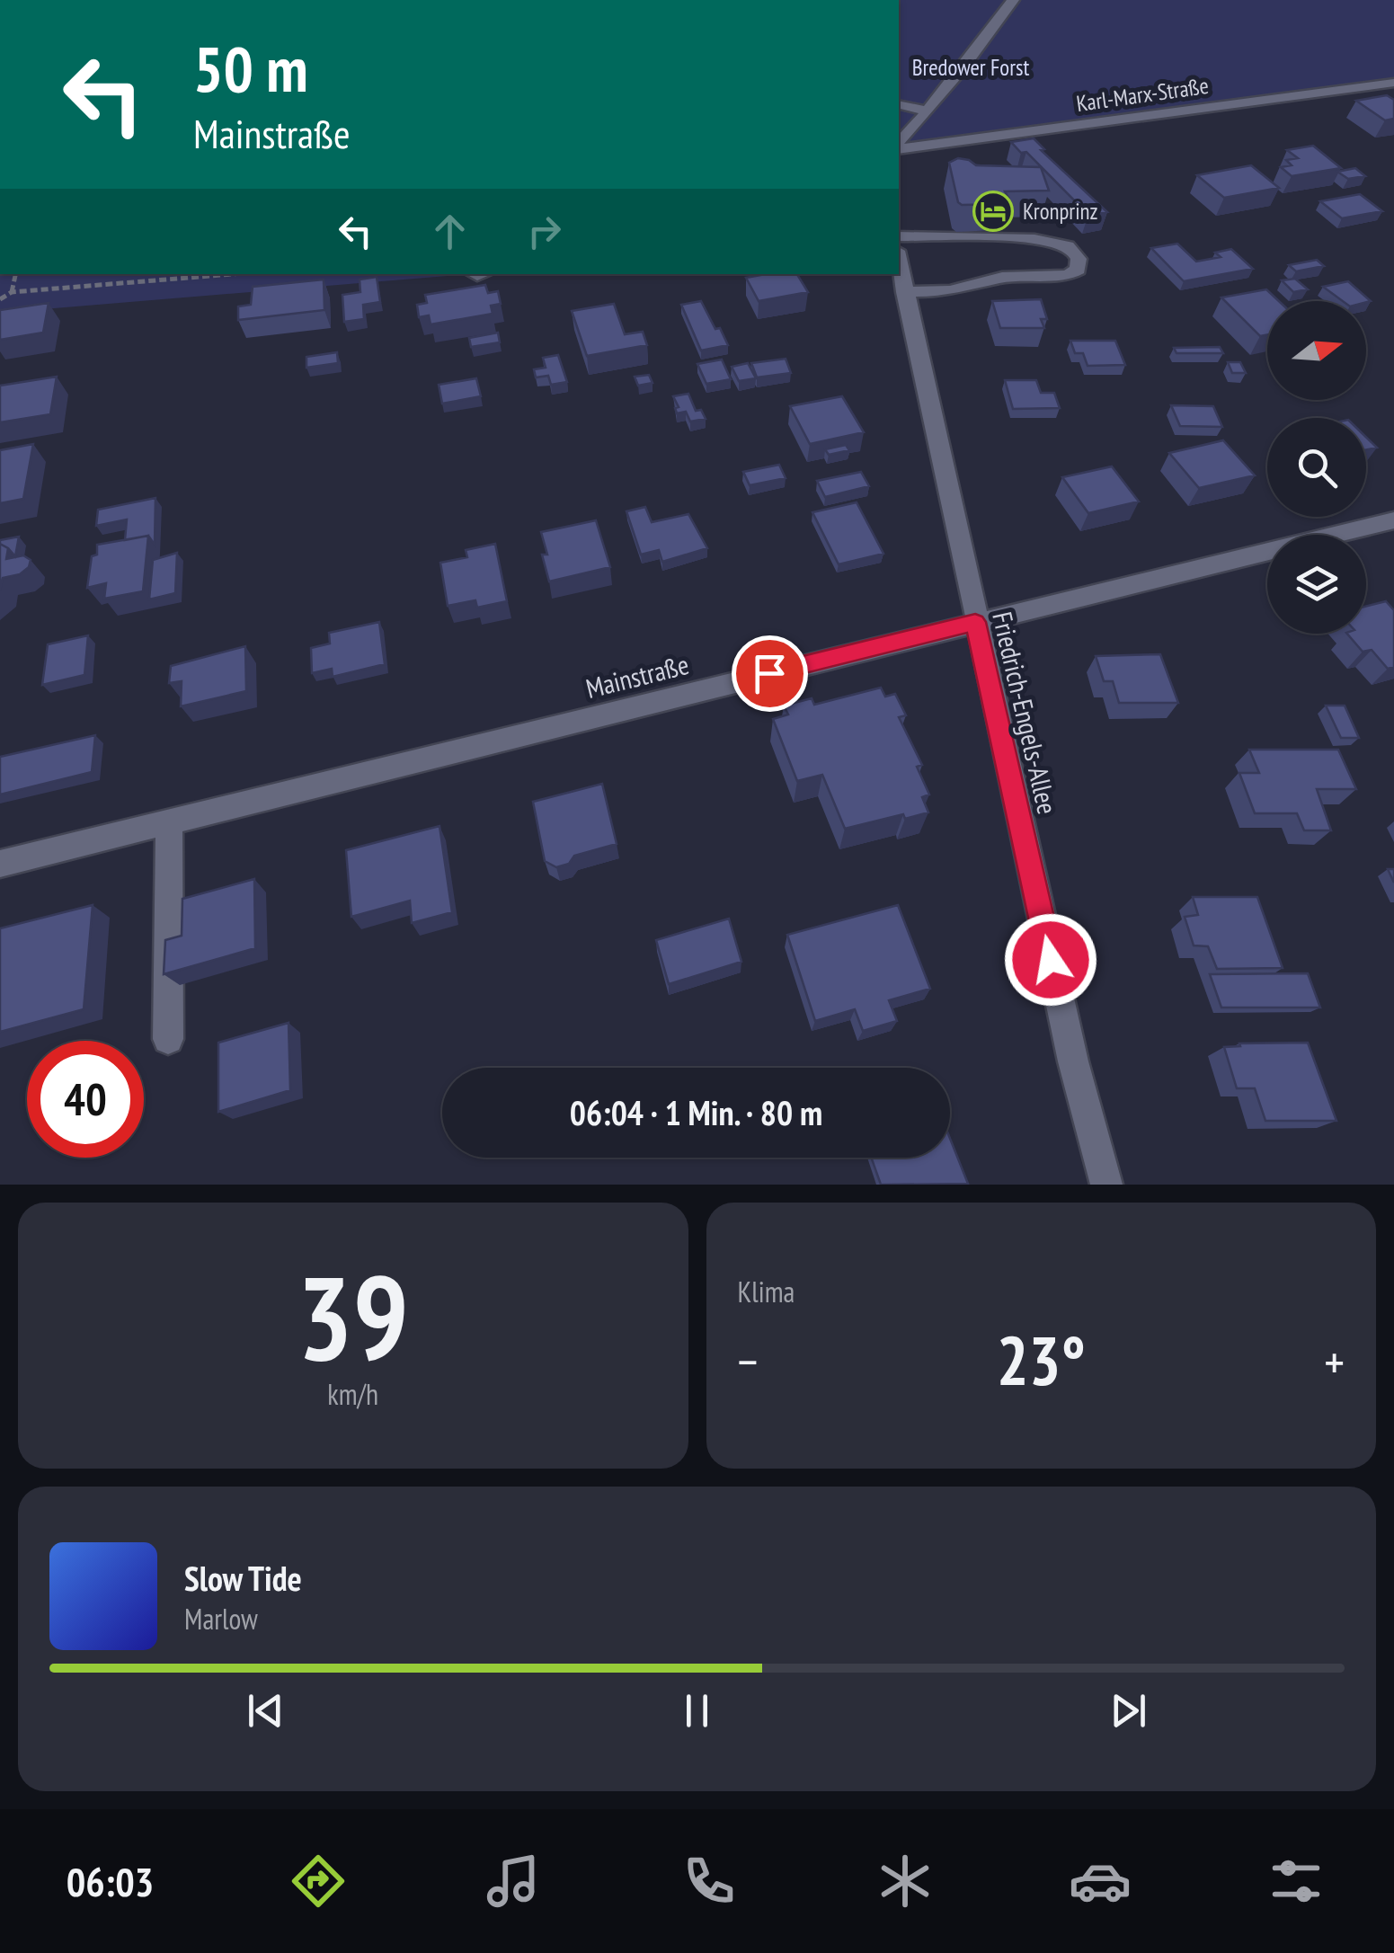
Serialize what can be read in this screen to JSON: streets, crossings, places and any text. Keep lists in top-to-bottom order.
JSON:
{
  "streets": {
    "street": ["Karl-Marx-Straße", "Mainstraße", "Friedrich-Engels-Allee"]
  },
  "crossings": [
    ["Mainstraße", "Friedrich-Engels-Allee"]
  ],
  "parks": ["Bredower Forst"],
  "places": {
    "hotel": ["Kronprinz"]
  },
  "north": "right",
  "page": {
    "turn": ["50 m", "Mainstraße"],
    "limit": "40",
    "trip": "06:04 · 1 Min. · 80 m",
    "tile": [
      ["39", "km/h"],
      "Klima"
    ],
    "heat": ["−", "23°", "+"],
    "song": ["Slow Tide", "Marlow"],
    "tabs": "06:03"
  }
}
